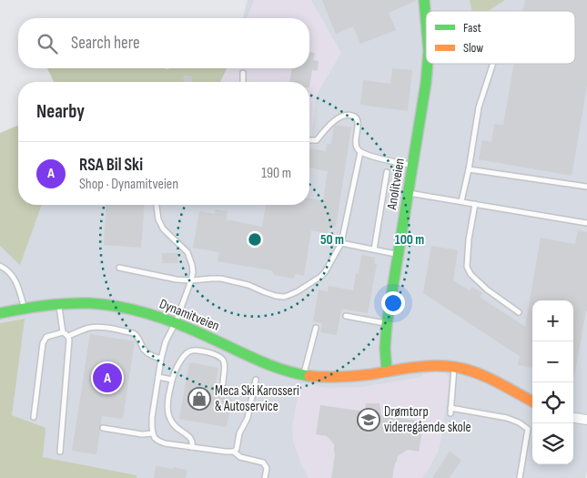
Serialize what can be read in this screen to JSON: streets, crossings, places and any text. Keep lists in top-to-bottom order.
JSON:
{
  "streets": {
    "street": ["Anolitveien", "Dynamitveien"]
  },
  "crossings": [
    ["Anolitveien", "Dynamitveien"]
  ],
  "places": {
    "shop": ["Meca Ski Karosseri & Autoservice"],
    "school or university": ["Drømtorp videregående skole"]
  },
  "legend": ["Fast", "Slow"],
  "page": {
    "search": "Search here",
    "heading": "Nearby",
    "list": [
      {
        "mark": "A",
        "name": "RSA Bil Ski",
        "note": "Shop · Dynamitveien",
        "value": "190 m"
      }
    ],
    "map_buttons": ["+", "−"],
    "pins": "A"
  },
  "rings": ["50 m", "100 m"]
}
